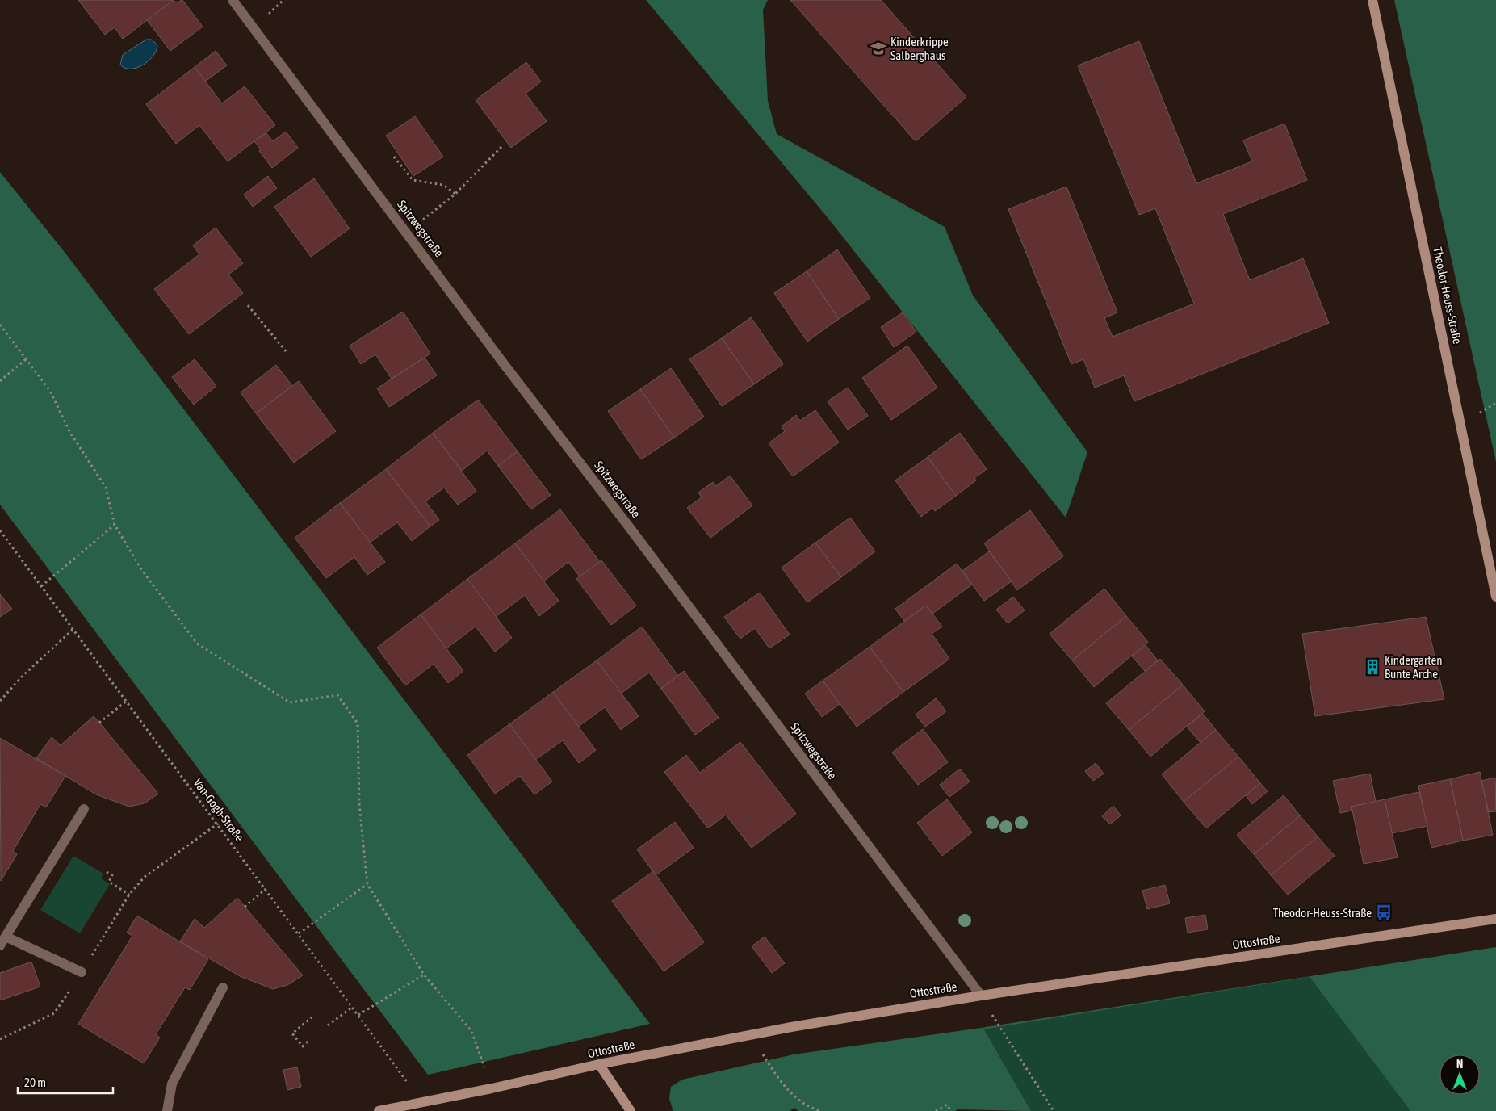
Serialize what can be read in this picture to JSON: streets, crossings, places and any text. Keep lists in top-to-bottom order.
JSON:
{
  "streets": {
    "street": ["Spitzwegstraße", "Theodor-Heuss-Straße", "Ottostraße"],
    "path": ["Van-Gogh-Straße"]
  },
  "crossings": [
    ["Spitzwegstraße", "Ottostraße"],
    ["Van-Gogh-Straße", "Ottostraße"]
  ],
  "places": {
    "school or university": ["Kinderkrippe Salberghaus"],
    "building": ["Kindergarten Bunte Arche"],
    "bus stop": ["Theodor-Heuss-Straße"]
  },
  "scale_bar": "20 m",
  "north": "top"
}
